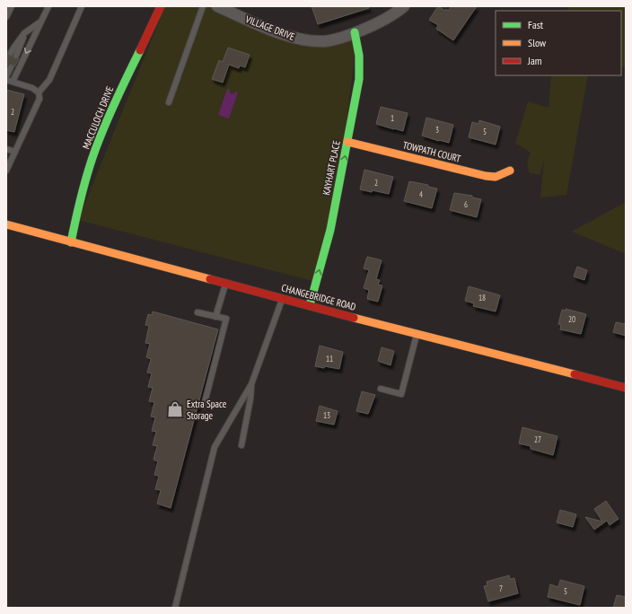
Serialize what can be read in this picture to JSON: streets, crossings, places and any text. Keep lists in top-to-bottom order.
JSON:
{
  "streets": {
    "street": [
      "VILLAGE DRIVE",
      "MACCULOCH DRIVE",
      "TOWPATH COURT",
      "KAYHART PLACE",
      "CHANGEBRIDGE ROAD"
    ]
  },
  "crossings": [
    ["VILLAGE DRIVE", "KAYHART PLACE"],
    ["MACCULOCH DRIVE", "CHANGEBRIDGE ROAD"],
    ["TOWPATH COURT", "KAYHART PLACE"],
    ["KAYHART PLACE", "CHANGEBRIDGE ROAD"]
  ],
  "one_way": ["KAYHART PLACE"],
  "places": {
    "shop": ["Extra Space Storage"]
  },
  "house_numbers": [
    "2",
    "1",
    "3",
    "5",
    "2",
    "4",
    "6",
    "18",
    "20",
    "11",
    "13",
    "27",
    "7",
    "5"
  ],
  "legend": ["Fast", "Slow", "Jam"]
}
